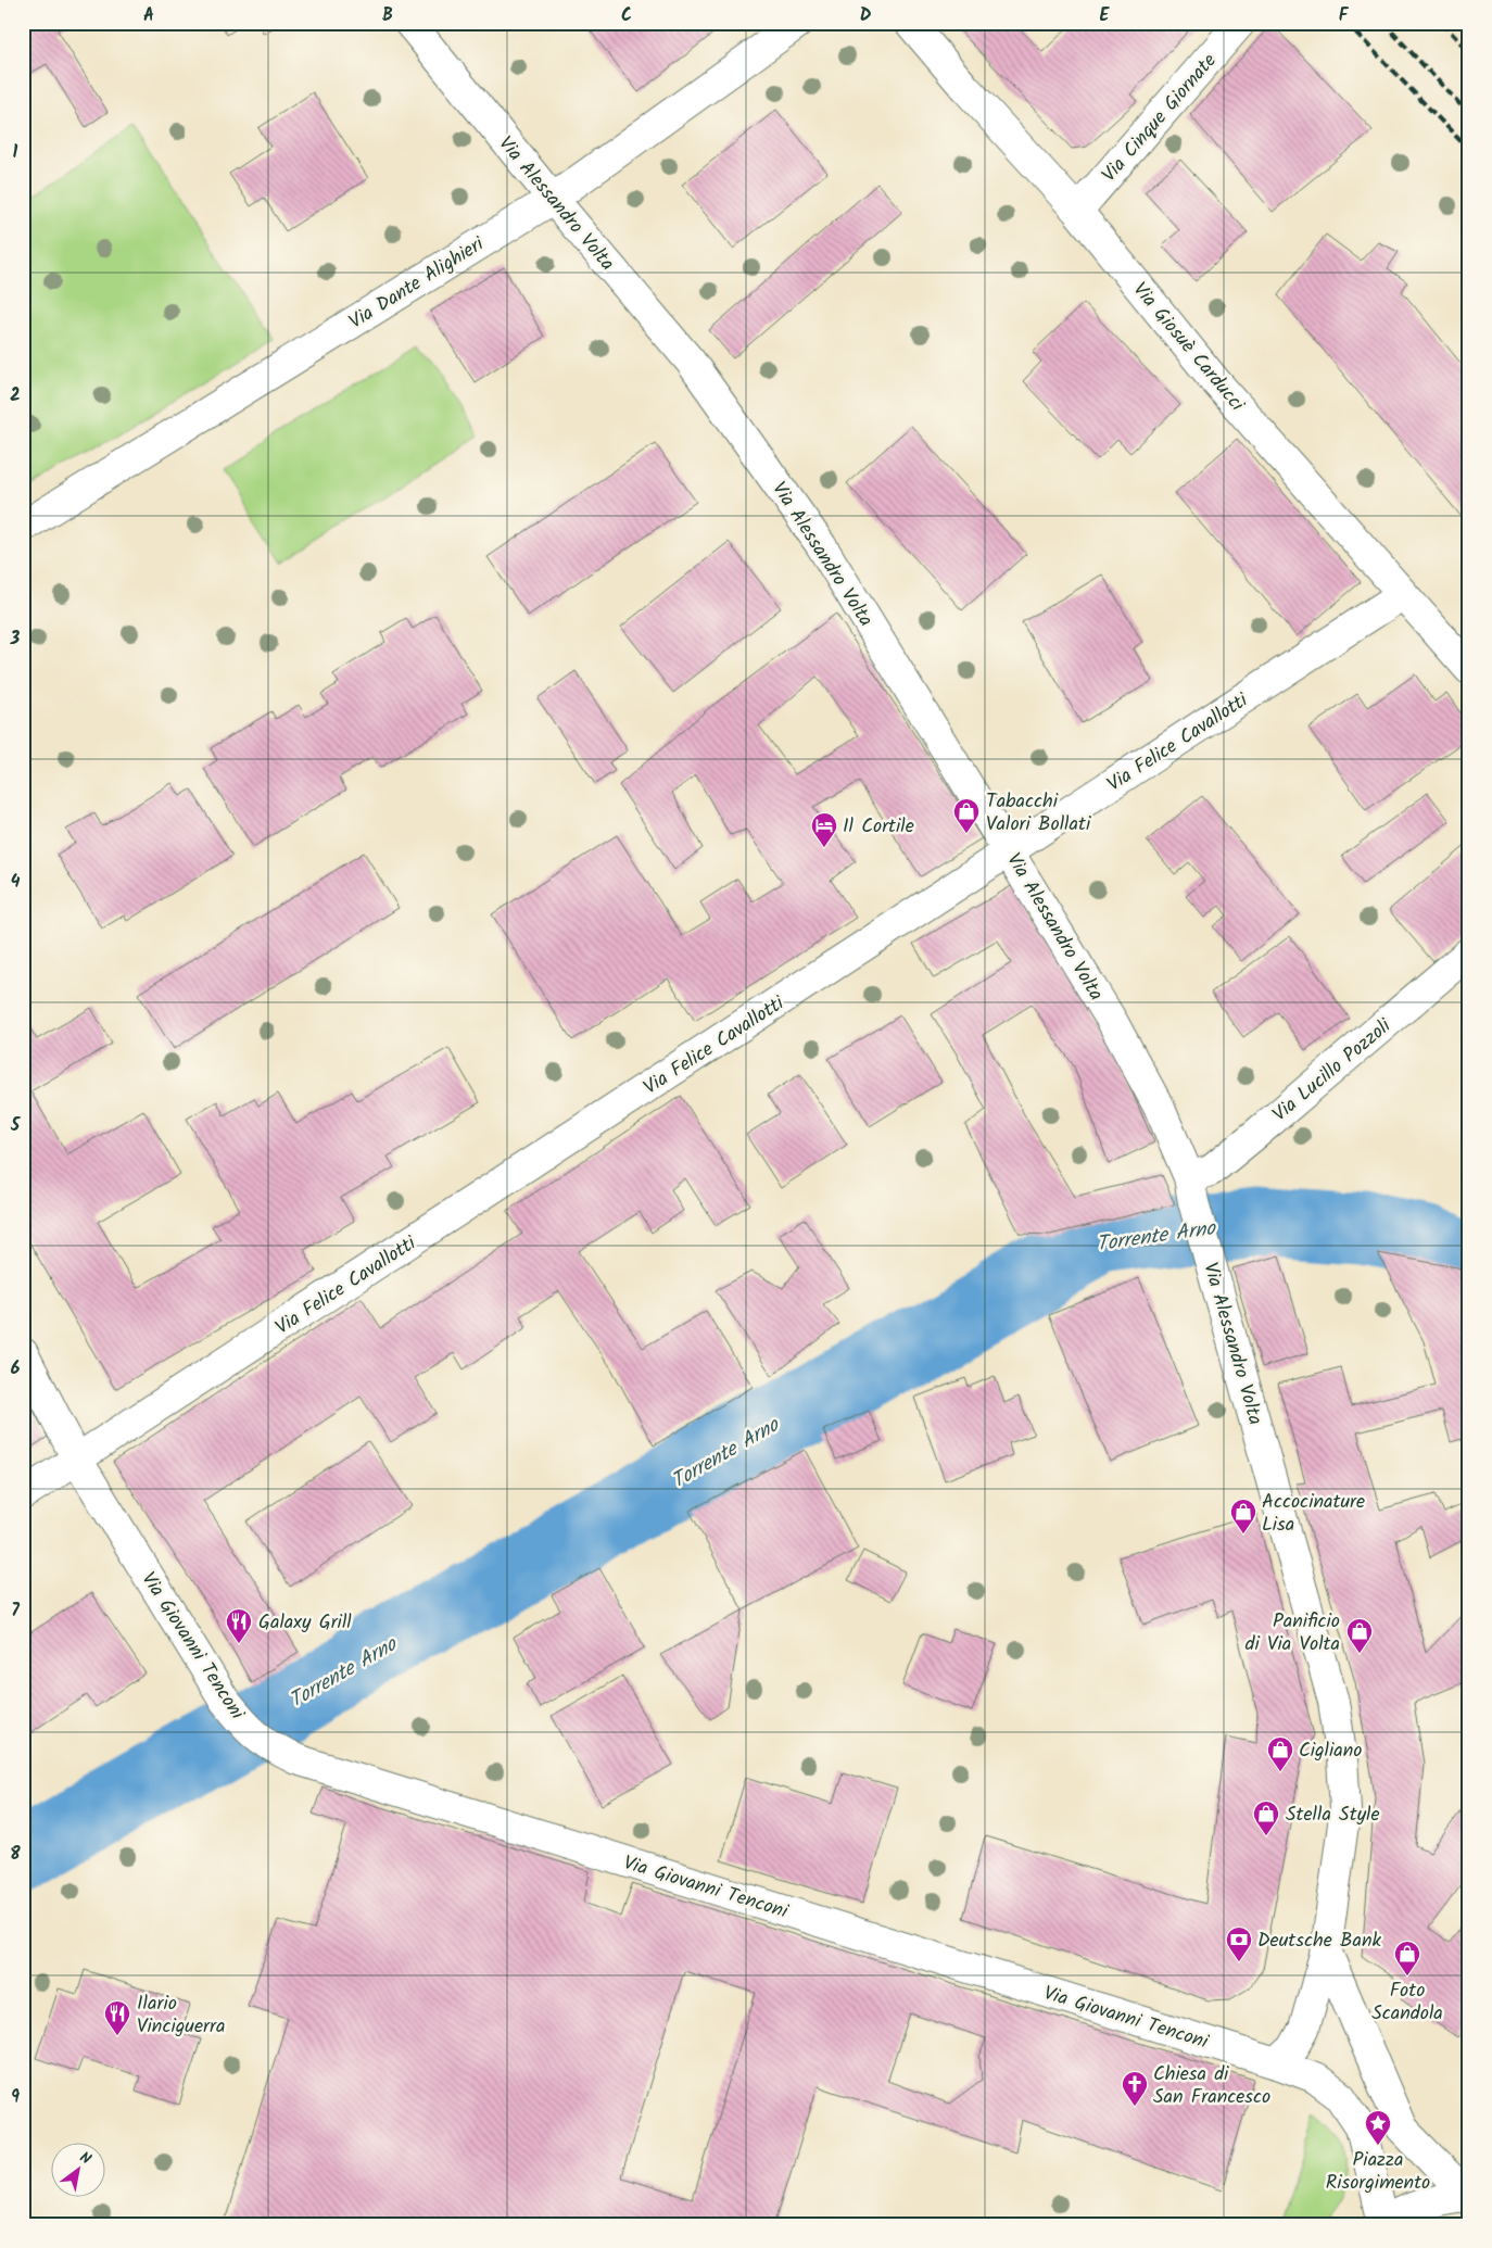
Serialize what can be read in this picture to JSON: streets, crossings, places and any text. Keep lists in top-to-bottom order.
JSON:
{
  "streets": {
    "street": [
      "Via Cinque Giornate",
      "Via Alessandro Volta",
      "Via Dante Alighieri",
      "Via Giosuè Carducci",
      "Via Felice Cavallotti",
      "Via Lucillo Pozzoli",
      "Via Giovanni Tenconi"
    ]
  },
  "crossings": [
    ["Via Cinque Giornate", "Via Giosuè Carducci"],
    ["Via Alessandro Volta", "Via Dante Alighieri"],
    ["Via Alessandro Volta", "Via Felice Cavallotti"],
    ["Via Alessandro Volta", "Via Lucillo Pozzoli"],
    ["Via Alessandro Volta", "Via Giovanni Tenconi"],
    ["Via Giosuè Carducci", "Via Felice Cavallotti"],
    ["Via Felice Cavallotti", "Via Giovanni Tenconi"]
  ],
  "water": ["Torrente Arno"],
  "places": {
    "shop": [
      "Tabacchi Valori Bollati",
      "Accocinature Lisa",
      "Panificio di Via Volta",
      "Cigliano",
      "Stella Style",
      "Foto Scandola"
    ],
    "hotel": ["Il Cortile"],
    "restaurant": ["Galaxy Grill", "Ilario Vinciguerra"],
    "bank": ["Deutsche Bank"],
    "church": ["Chiesa di San Francesco"],
    "place": ["Piazza Risorgimento"]
  },
  "north": "top right",
  "grid": {
    "columns": [
      "A",
      "B",
      "C",
      "D",
      "E",
      "F"
    ],
    "rows": [
      "1",
      "2",
      "3",
      "4",
      "5",
      "6",
      "7",
      "8",
      "9"
    ]
  }
}
